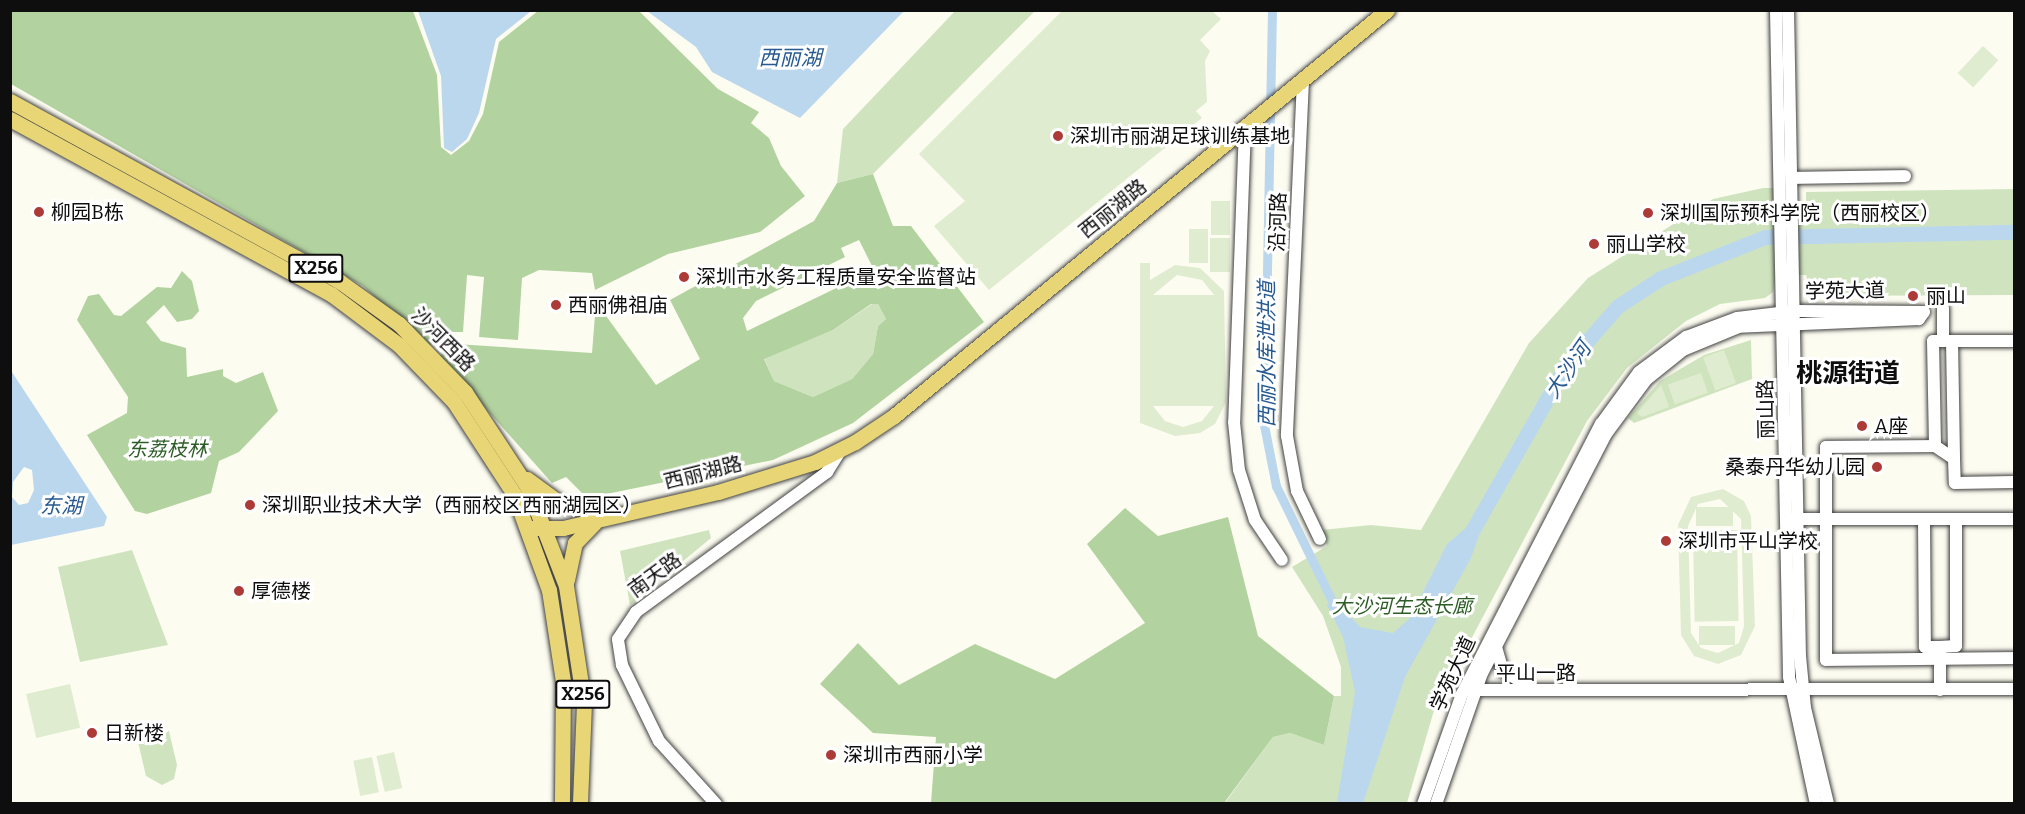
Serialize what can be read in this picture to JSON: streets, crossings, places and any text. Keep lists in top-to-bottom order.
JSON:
{
  "streets": {
    "main road": ["西丽湖路", "X256", "沙河西路"],
    "street": [
      "沿河路",
      "学苑大道",
      "丽山路",
      "南天路",
      "平山一路"
    ]
  },
  "crossings": [
    ["西丽湖路", "沿河路"],
    ["西丽湖路", "沙河西路"],
    ["西丽湖路", "南天路"],
    ["学苑大道", "丽山路"],
    ["学苑大道", "平山一路"],
    ["丽山路", "平山一路"]
  ],
  "districts": ["桃源街道"],
  "water": [
    "西丽湖",
    "西丽水库泄洪道",
    "大沙河",
    "东湖"
  ],
  "parks": ["东荔枝林", "大沙河生态长廊"],
  "places": [
    "深圳市丽湖足球训练基地",
    "柳园B栋",
    "深圳国际预科学院（西丽校区）",
    "丽山学校",
    "深圳市水务工程质量安全监督站",
    "丽山",
    "西丽佛祖庙",
    "A座",
    "桑泰丹华幼儿园",
    "深圳职业技术大学（西丽校区西丽湖园区）",
    "深圳市平山学校",
    "厚德楼",
    "日新楼",
    "深圳市西丽小学"
  ]
}
